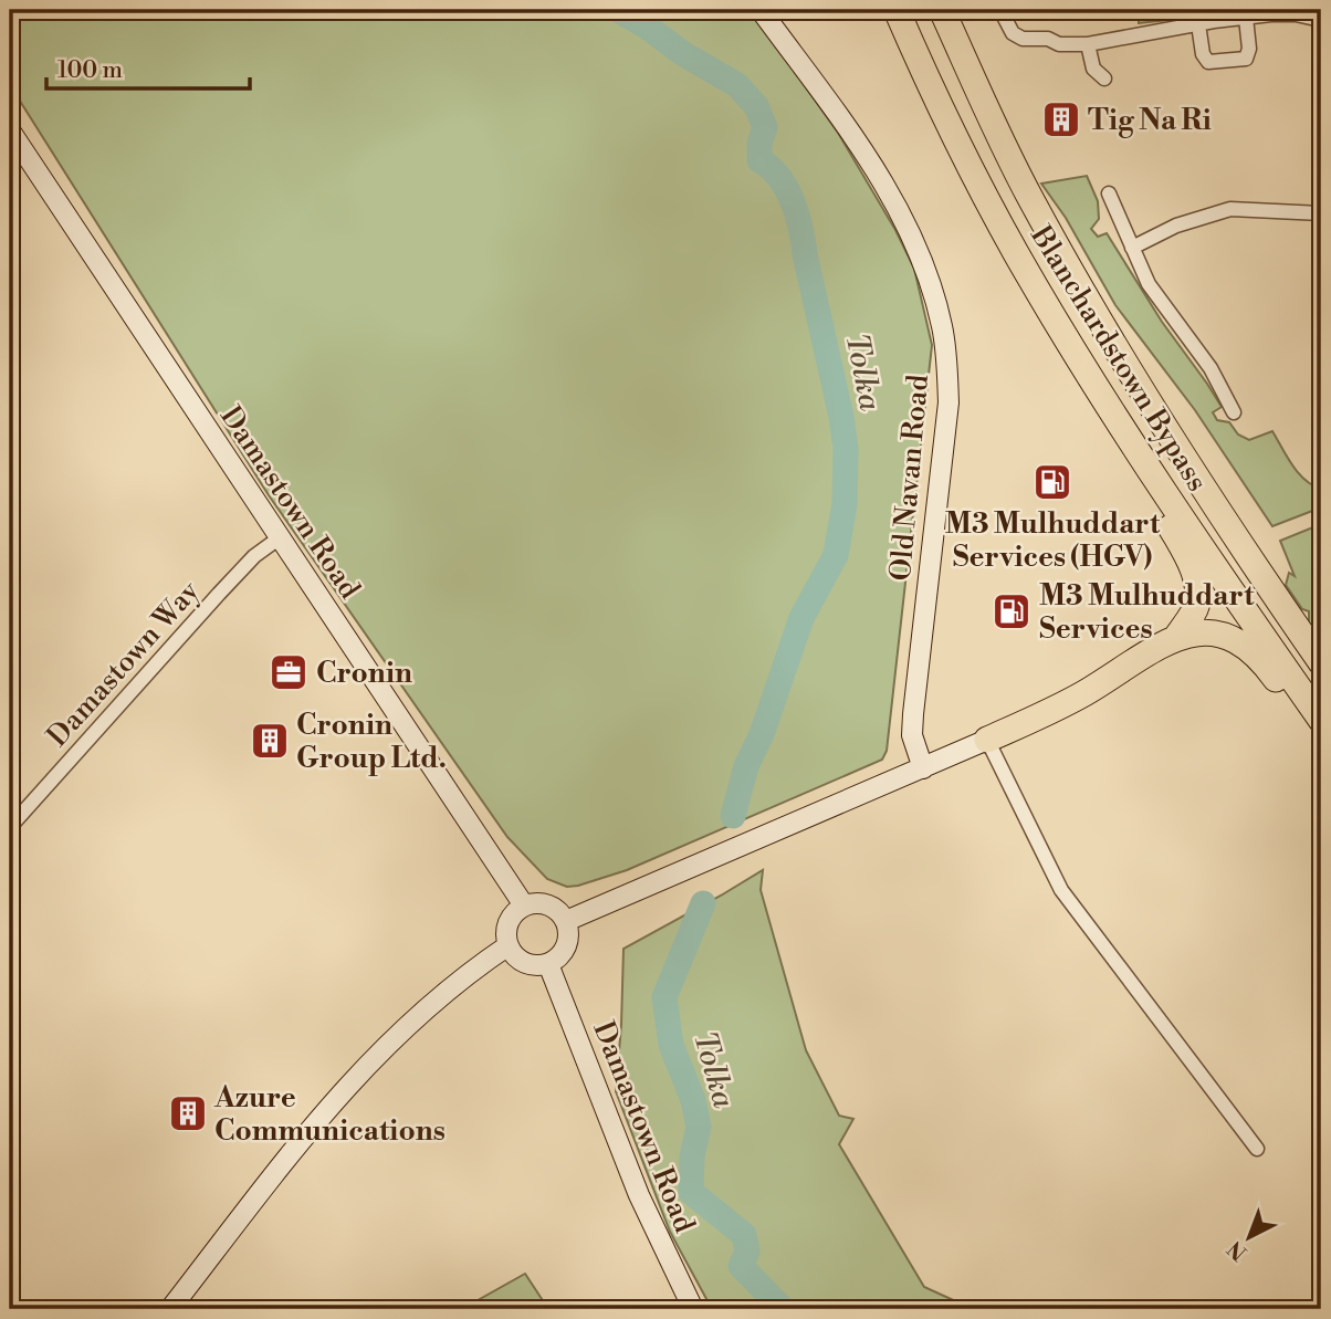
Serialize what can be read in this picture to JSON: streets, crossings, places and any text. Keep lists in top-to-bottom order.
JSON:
{
  "streets": {
    "highway": ["Blanchardstown Bypass"],
    "street": ["Old Navan Road", "Damastown Road", "Damastown Way"]
  },
  "crossings": [
    ["Damastown Road", "Damastown Way"]
  ],
  "water": ["Tolka"],
  "places": {
    "building": ["Tig Na Ri", "Cronin Group Ltd.", "Azure Communications"],
    "fuel station": ["M3 Mulhuddart Services (HGV)", "M3 Mulhuddart Services"],
    "office": ["Cronin"]
  },
  "scale_bar": "100 m",
  "north": "bottom left"
}
